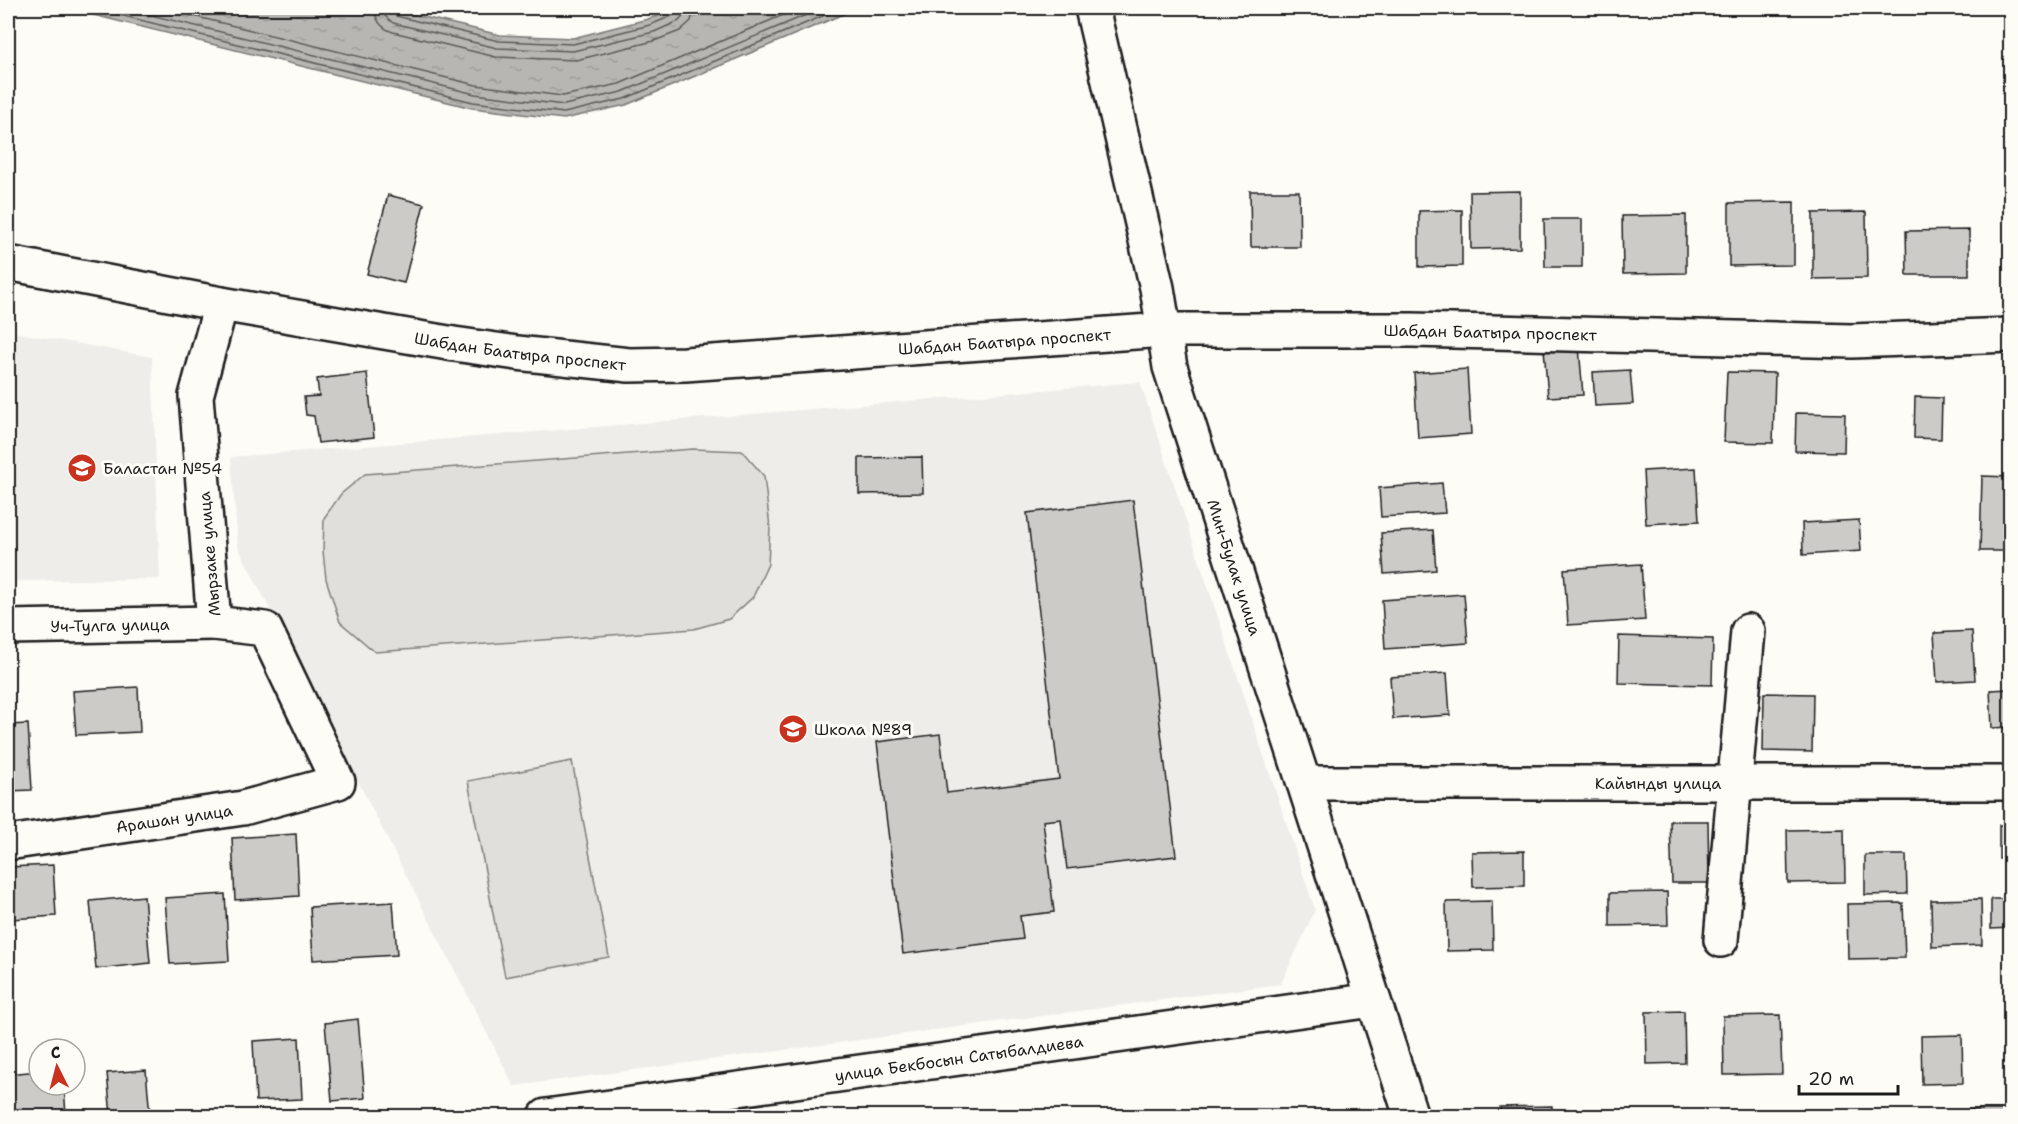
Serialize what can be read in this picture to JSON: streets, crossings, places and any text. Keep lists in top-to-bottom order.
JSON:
{
  "streets": {
    "street": [
      "Шабдан Баатыра проспект",
      "Мырзаке улица",
      "Мин-Булак улица",
      "Уч-Тулга улица",
      "Кайынды улица",
      "Арашан улица",
      "улица Бекбосын Сатыбалдиева"
    ]
  },
  "crossings": [
    ["Шабдан Баатыра проспект", "Мырзаке улица"],
    ["Шабдан Баатыра проспект", "Мин-Булак улица"],
    ["Мырзаке улица", "Уч-Тулга улица"],
    ["Мырзаке улица", "Арашан улица"],
    ["Мин-Булак улица", "Кайынды улица"],
    ["Мин-Булак улица", "улица Бекбосын Сатыбалдиева"]
  ],
  "places": {
    "school or university": ["Баластан №54", "Школа №89"]
  },
  "scale_bar": "20 m",
  "north": "top"
}
